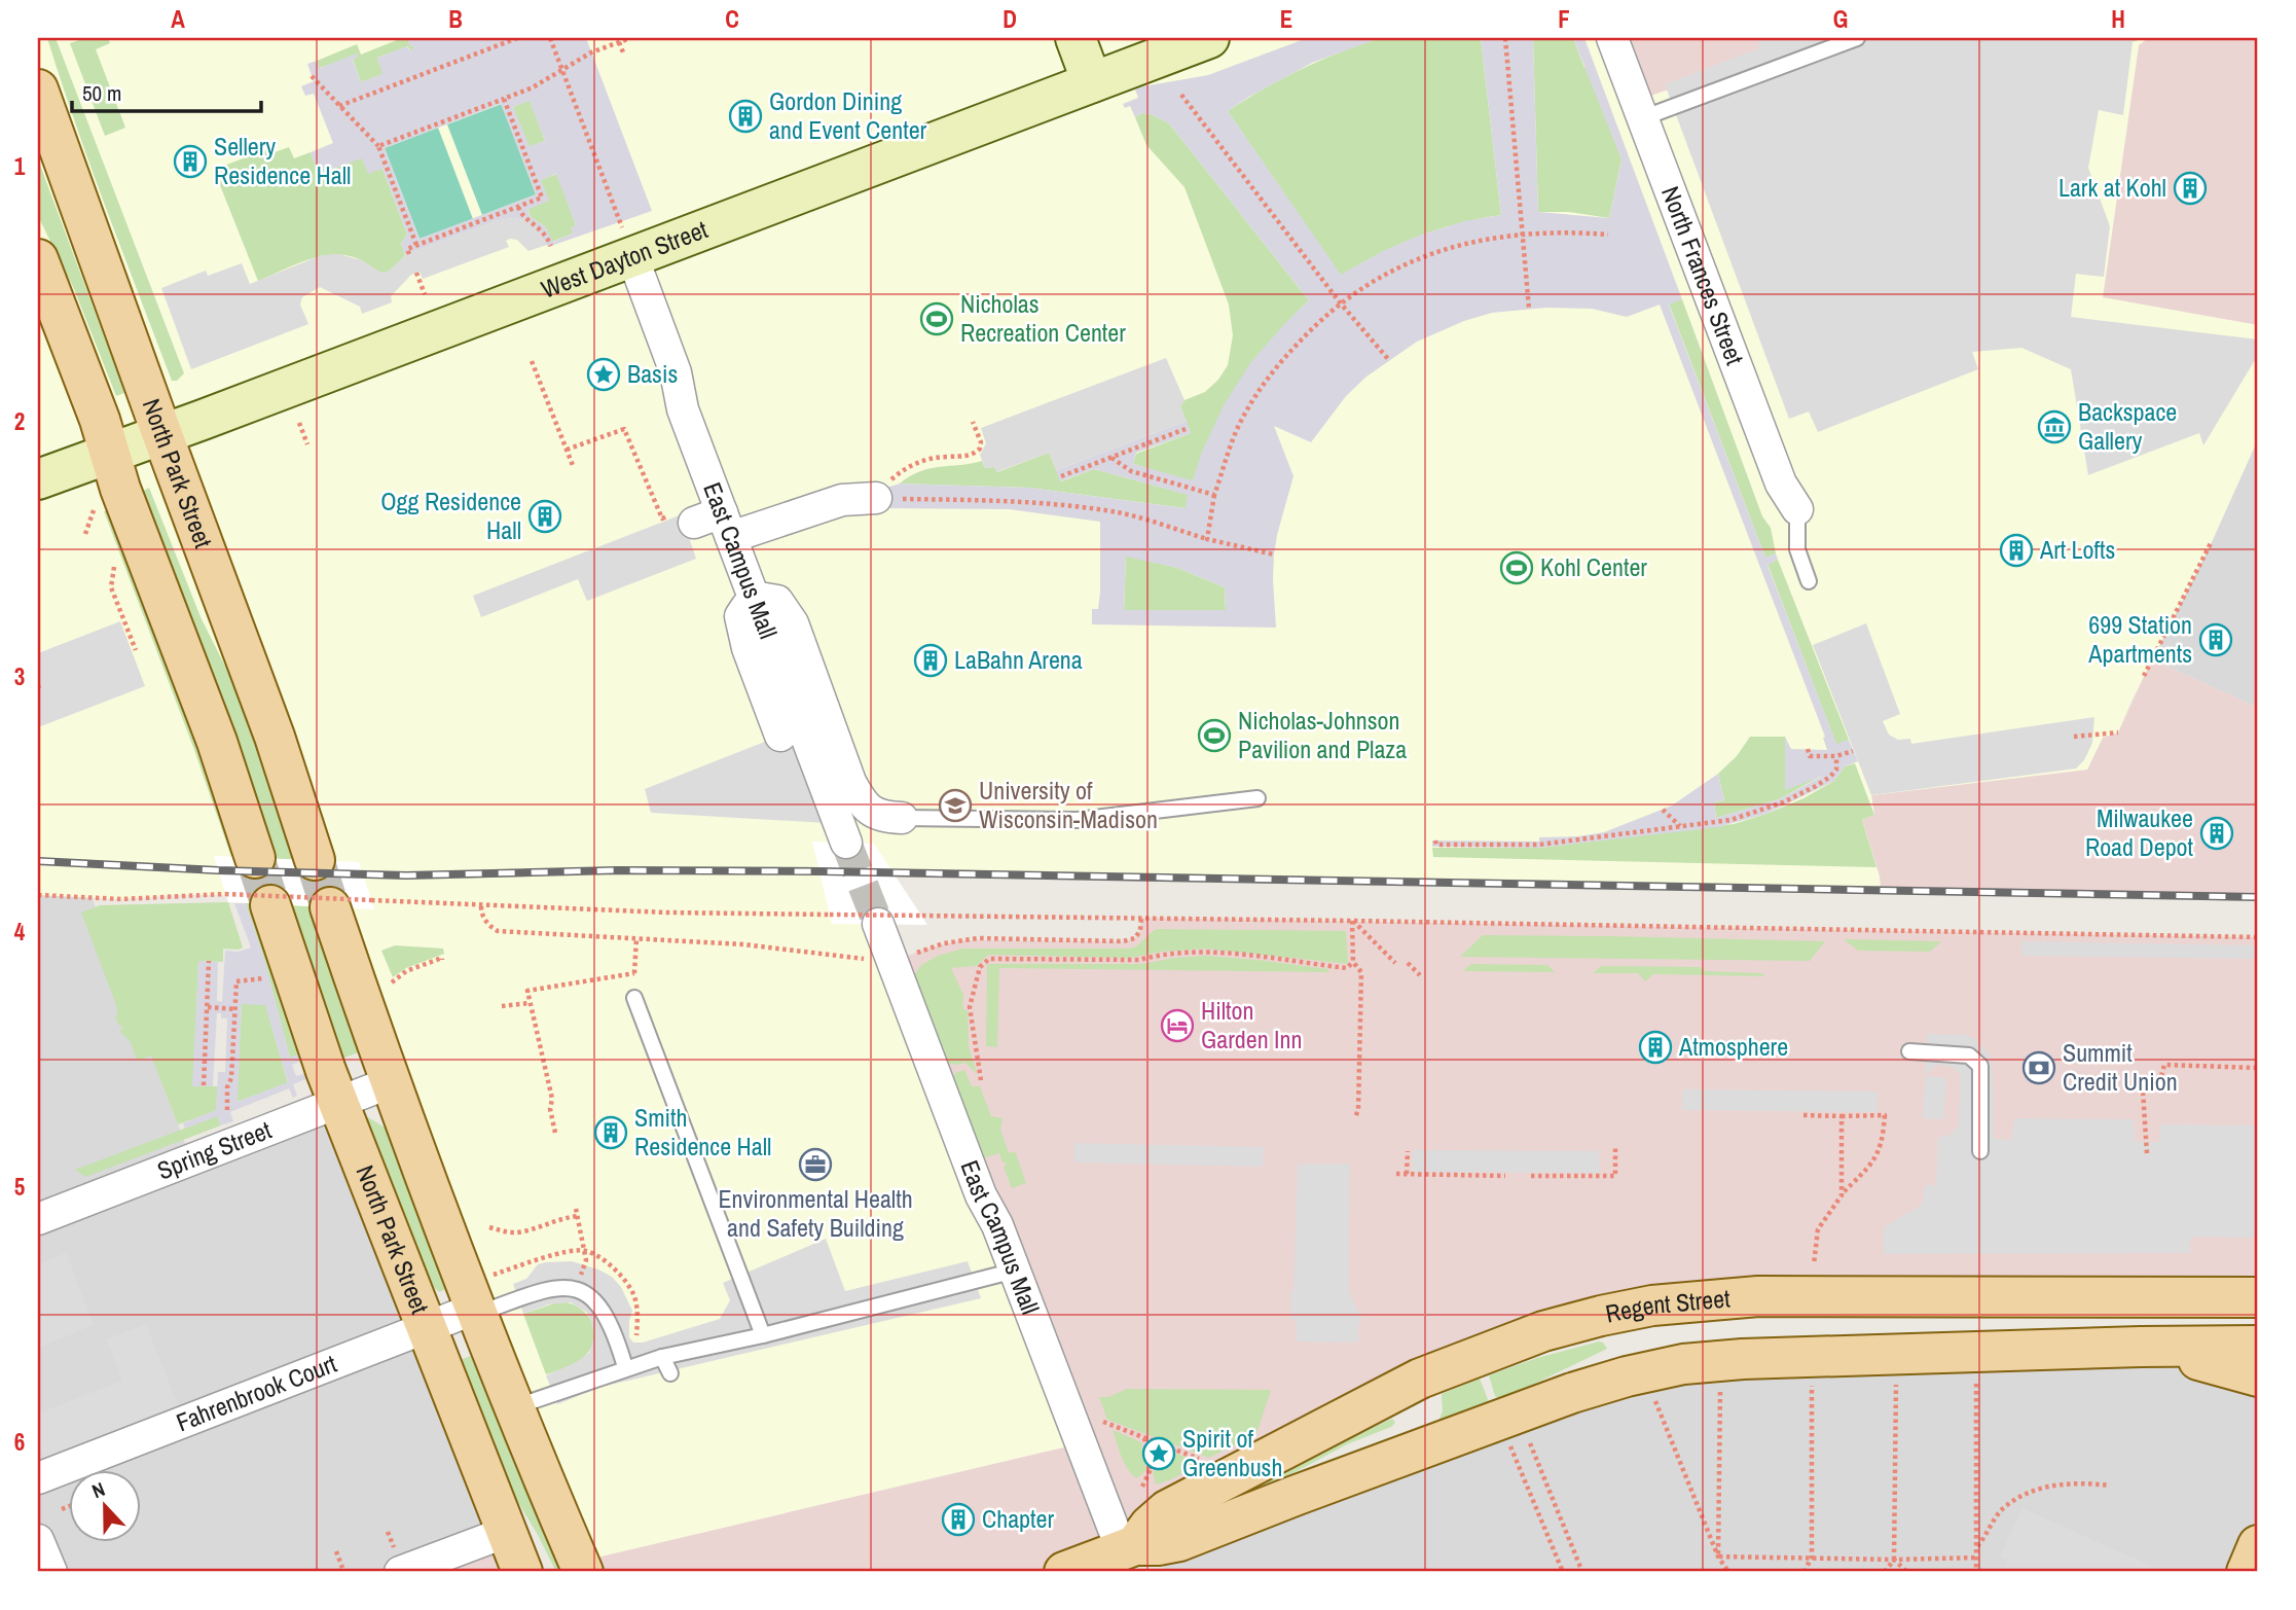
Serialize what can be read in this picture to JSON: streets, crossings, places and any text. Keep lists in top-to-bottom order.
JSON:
{
  "streets": {
    "main road": ["North Park Street", "Regent Street"],
    "street": [
      "West Dayton Street",
      "North Frances Street",
      "East Campus Mall",
      "Spring Street",
      "Fahrenbrook Court"
    ]
  },
  "crossings": [
    ["West Dayton Street", "North Park Street"],
    ["North Park Street", "Spring Street"],
    ["North Park Street", "Fahrenbrook Court"],
    ["East Campus Mall", "Regent Street"]
  ],
  "places": {
    "building": [
      "Gordon Dining and Event Center",
      "Sellery Residence Hall",
      "Lark at Kohl",
      "Ogg Residence Hall",
      "Art Lofts",
      "699 Station Apartments",
      "LaBahn Arena",
      "Milwaukee Road Depot",
      "Atmosphere",
      "Smith Residence Hall",
      "Chapter"
    ],
    "sports": ["Nicholas Recreation Center", "Kohl Center", "Nicholas-Johnson Pavilion and Plaza"],
    "place": ["Basis", "Spirit of Greenbush"],
    "museum": ["Backspace Gallery"],
    "school or university": ["University of Wisconsin-Madison"],
    "hotel": ["Hilton Garden Inn"],
    "bank": ["Summit Credit Union"],
    "office": ["Environmental Health and Safety Building"]
  },
  "scale_bar": "50 m",
  "north": "top",
  "grid": {
    "columns": [
      "A",
      "B",
      "C",
      "D",
      "E",
      "F",
      "G",
      "H"
    ],
    "rows": [
      "1",
      "2",
      "3",
      "4",
      "5",
      "6"
    ]
  }
}
